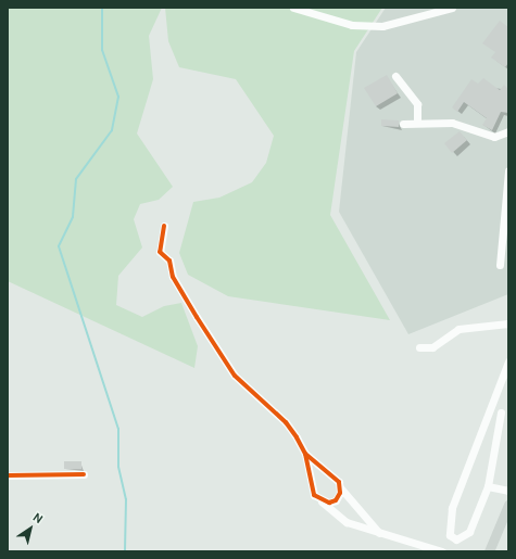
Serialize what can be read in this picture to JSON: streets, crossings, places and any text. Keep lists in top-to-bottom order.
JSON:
{
  "north": "top right"
}
